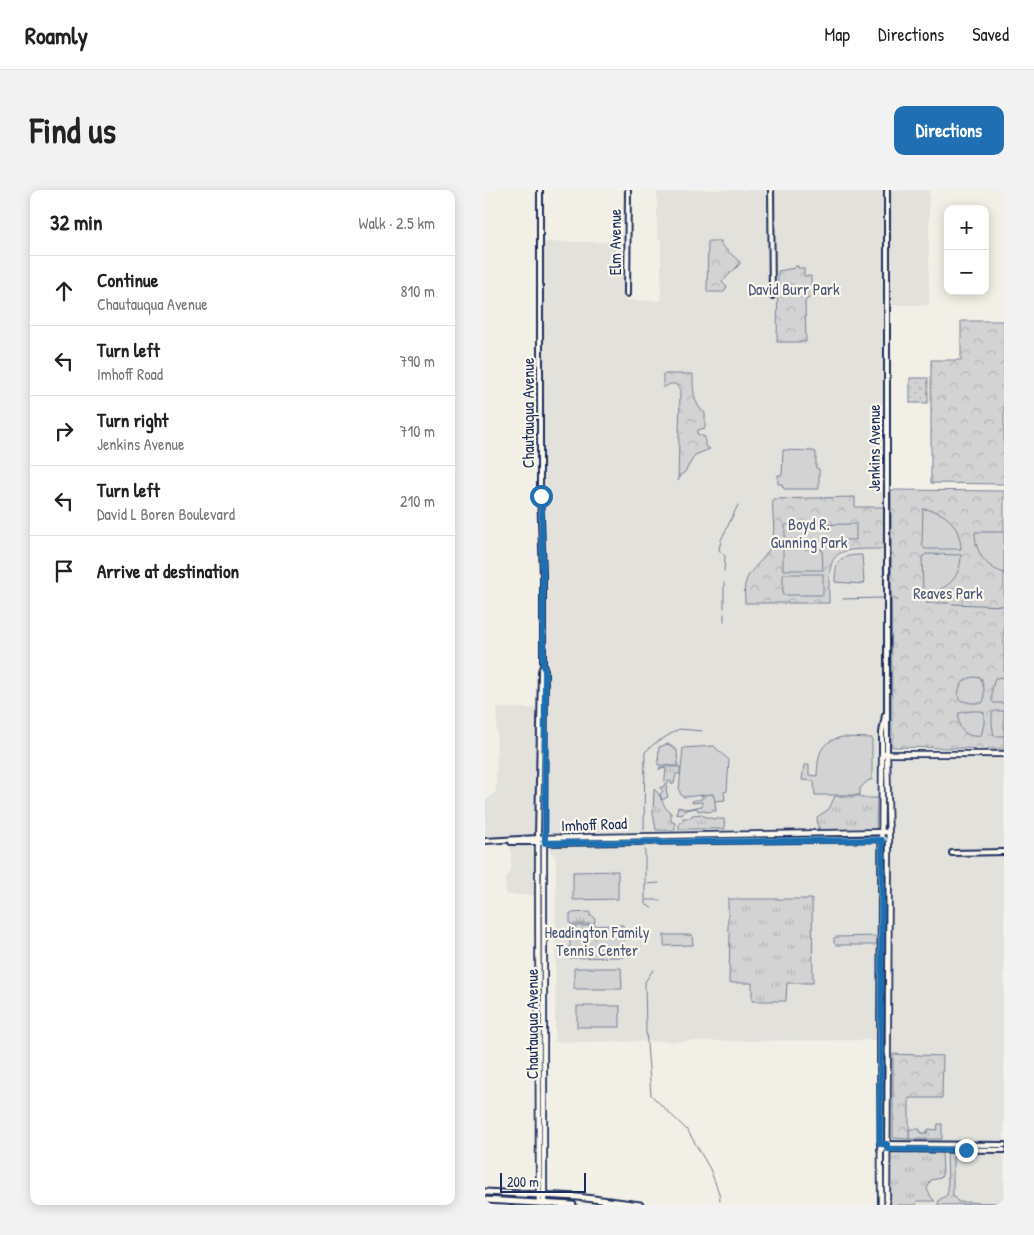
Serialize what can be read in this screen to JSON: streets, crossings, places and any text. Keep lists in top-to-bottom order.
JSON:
{
  "streets": {
    "main road": ["Chautauqua Avenue", "Jenkins Avenue", "Imhoff Road"],
    "street": ["Elm Avenue"]
  },
  "crossings": [
    ["Chautauqua Avenue", "Imhoff Road"],
    ["Jenkins Avenue", "Imhoff Road"]
  ],
  "parks": [
    "David Burr Park",
    "Boyd R. Gunning Park",
    "Reaves Park",
    "Headington Family Tennis Center"
  ],
  "scale_bar": "200 m",
  "page": {
    "header": "Roamly",
    "nav": ["Map", "Directions", "Saved"],
    "buttons": "Directions",
    "title": "Find us",
    "heading": ["32 min", "Walk · 2.5 km"],
    "map_buttons": ["+", "−"],
    "list": [
      ["Continue", "Chautauqua Avenue", "810 m"],
      ["Turn left", "Imhoff Road", "790 m"],
      ["Turn right", "Jenkins Avenue", "710 m"],
      ["Turn left", "David L Boren Boulevard", "210 m"],
      "Arrive at destination"
    ],
    "scale": "200 m"
  }
}
